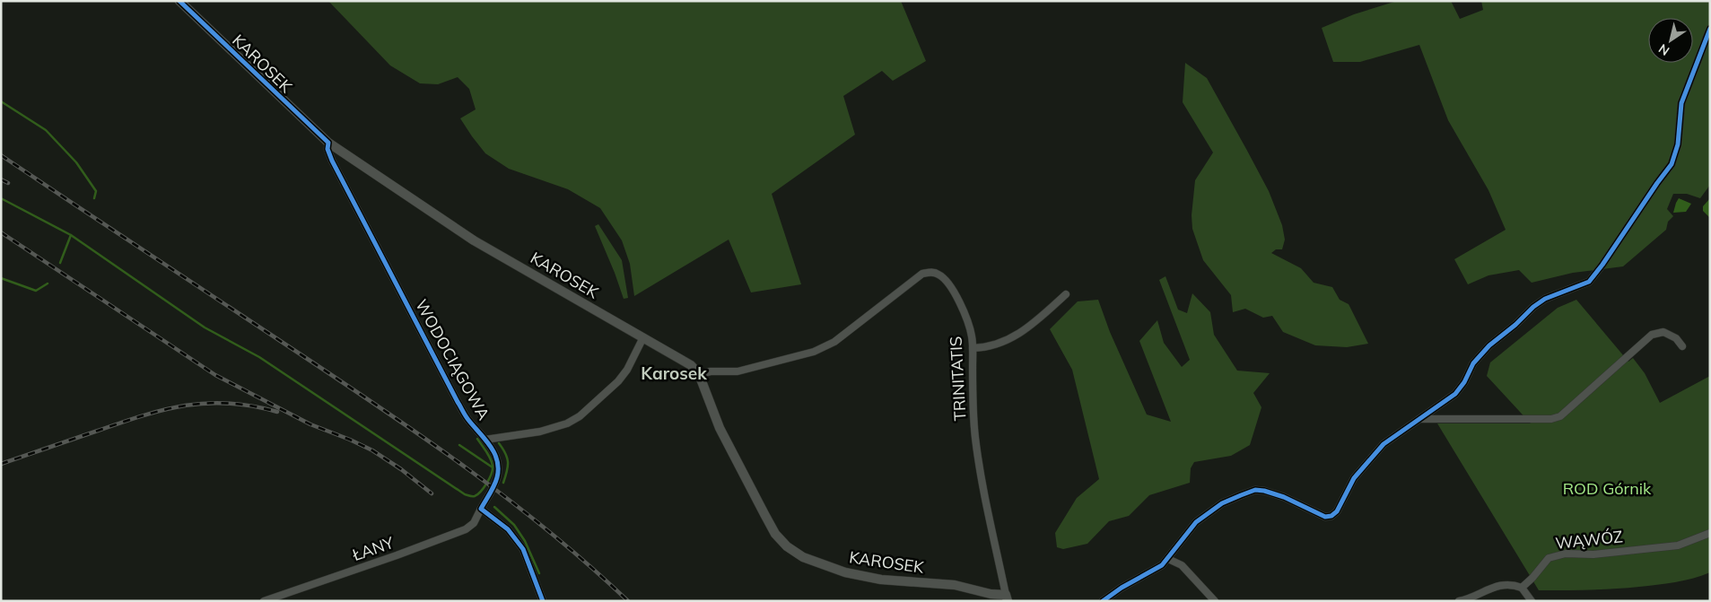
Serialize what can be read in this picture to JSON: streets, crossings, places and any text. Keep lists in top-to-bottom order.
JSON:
{
  "streets": {
    "street": [
      "KAROSEK",
      "WODOCIĄGOWA",
      "TRINITATIS",
      "WĄWÓZ",
      "ŁANY"
    ]
  },
  "crossings": [
    ["KAROSEK", "WODOCIĄGOWA"],
    ["KAROSEK", "TRINITATIS"],
    ["WODOCIĄGOWA", "ŁANY"]
  ],
  "districts": ["Karosek"],
  "parks": ["ROD Górnik"],
  "north": "bottom left"
}
